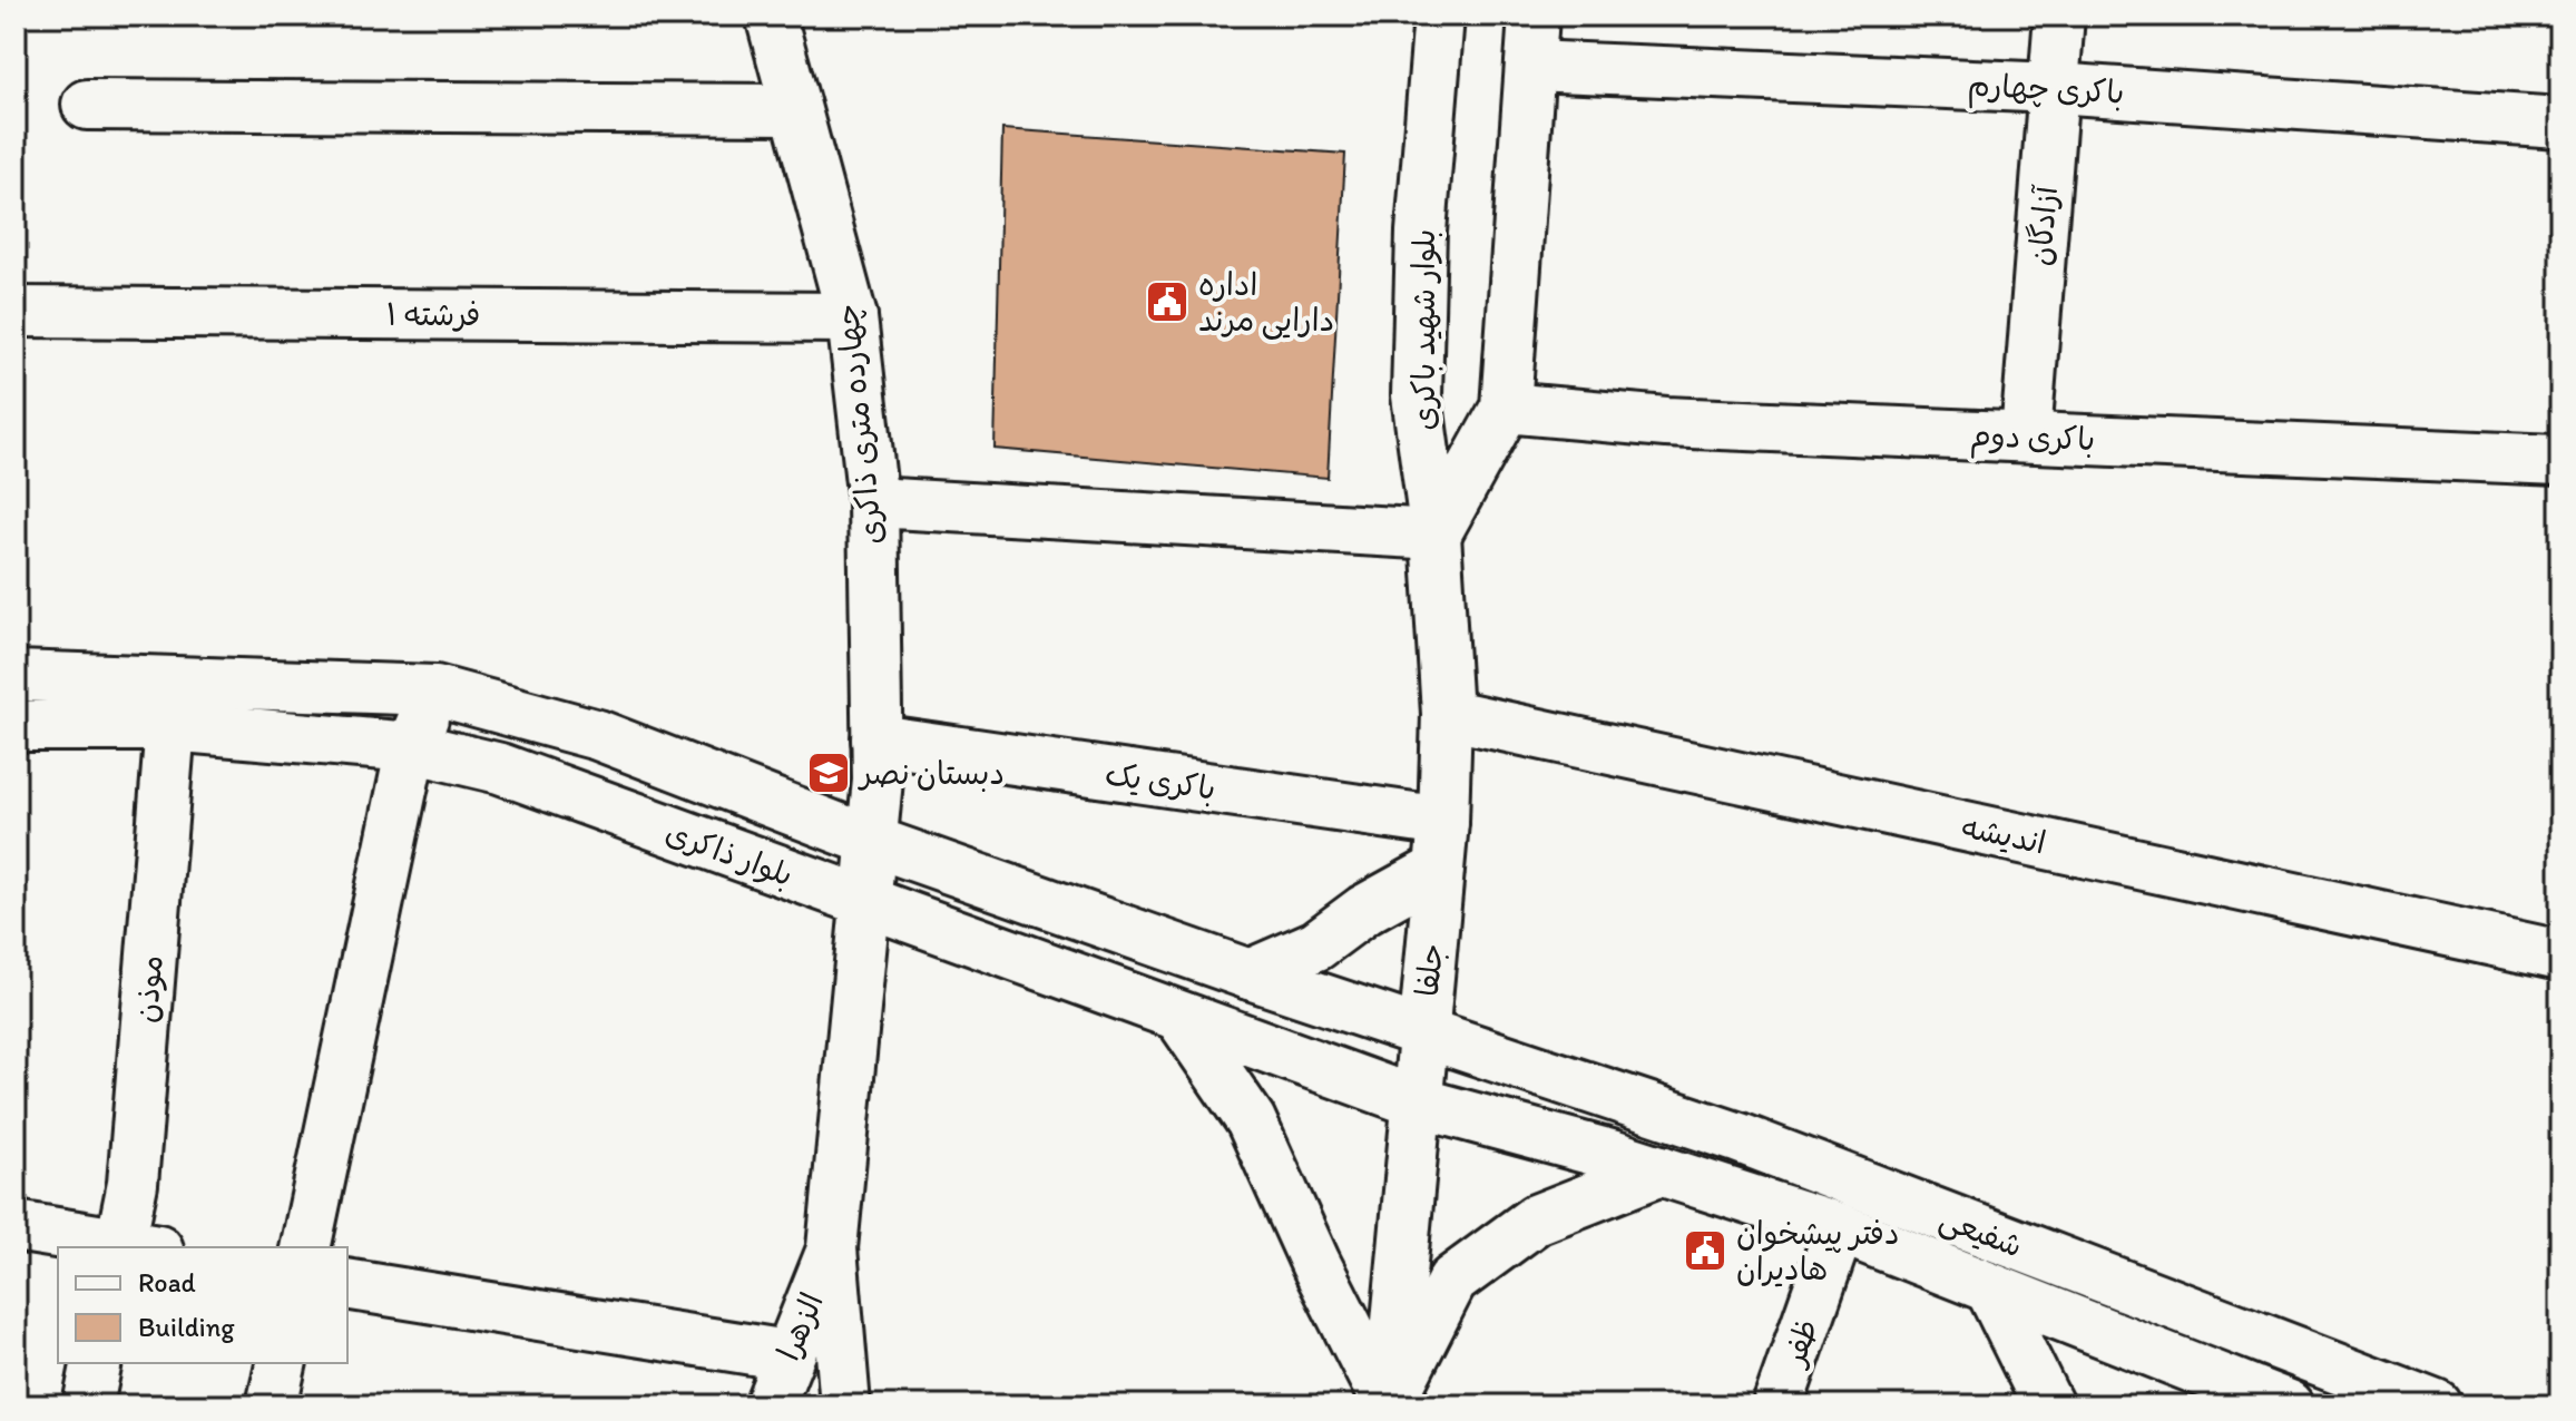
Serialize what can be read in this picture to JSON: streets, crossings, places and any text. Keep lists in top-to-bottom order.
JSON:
{
  "streets": {
    "street": [
      "باکری چهارم",
      "آزادگان",
      "فرشته ۱",
      "بلوار شهید باکری",
      "چهارده متری ذاکری",
      "باکری دوم",
      "باکری یک",
      "اندیشه",
      "بلوار ذاکری",
      "جلفا",
      "موذن",
      "شفیعی",
      "الزهرا",
      "ظفر"
    ]
  },
  "crossings": [
    ["باکری چهارم", "آزادگان"],
    ["باکری چهارم", "بلوار شهید باکری"],
    ["آزادگان", "باکری دوم"],
    ["فرشته ۱", "چهارده متری ذاکری"],
    ["بلوار شهید باکری", "باکری دوم"],
    ["بلوار شهید باکری", "جلفا"],
    ["چهارده متری ذاکری", "باکری یک"],
    ["چهارده متری ذاکری", "بلوار ذاکری"],
    ["چهارده متری ذاکری", "الزهرا"],
    ["باکری یک", "جلفا"],
    ["اندیشه", "جلفا"],
    ["بلوار ذاکری", "جلفا"],
    ["بلوار ذاکری", "موذن"],
    ["بلوار ذاکری", "شفیعی"],
    ["جلفا", "شفیعی"],
    ["شفیعی", "ظفر"]
  ],
  "places": {
    "public building": ["اداره دارایی مرند", "دفتر پیشخوان هادیران"],
    "school or university": ["دبستان نصر"]
  },
  "legend": ["Road", "Building"]
}
